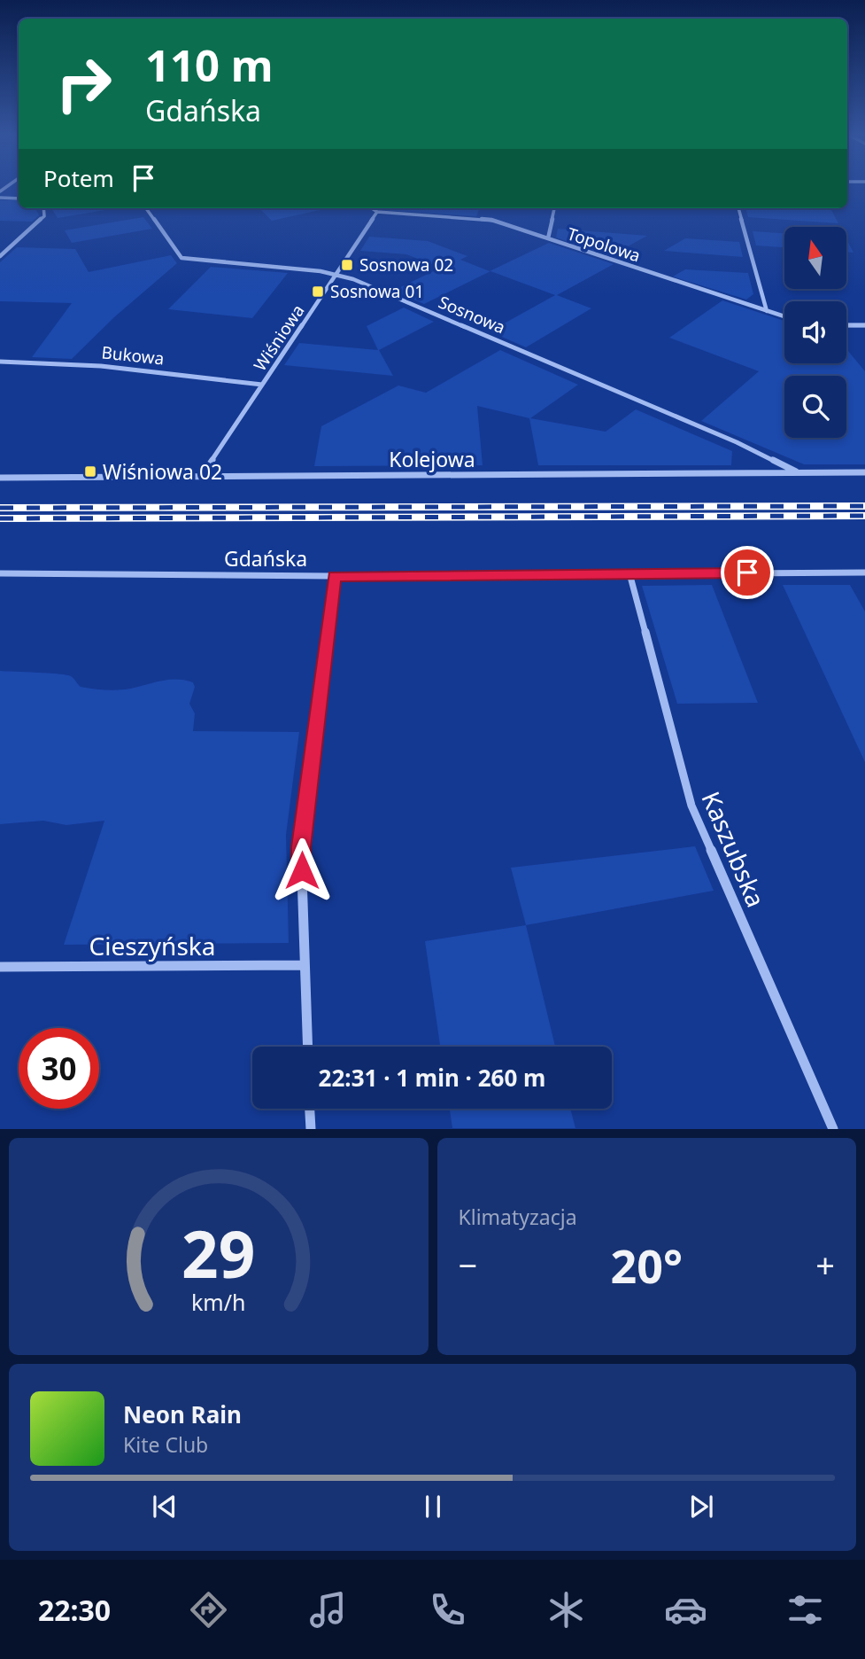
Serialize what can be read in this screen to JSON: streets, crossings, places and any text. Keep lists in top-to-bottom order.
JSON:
{
  "streets": {
    "street": [
      "Topolowa",
      "Sosnowa",
      "Wiśniowa",
      "Bukowa",
      "Kolejowa",
      "Gdańska",
      "Kaszubska",
      "Cieszyńska"
    ]
  },
  "crossings": [
    ["Topolowa", "Wiśniowa"],
    ["Sosnowa", "Wiśniowa"],
    ["Sosnowa", "Kolejowa"],
    ["Wiśniowa", "Bukowa"],
    ["Wiśniowa", "Kolejowa"],
    ["Gdańska", "Kaszubska"]
  ],
  "places": {
    "transit": ["Sosnowa 02", "Sosnowa 01", "Wiśniowa 02"]
  },
  "north": "top",
  "page": {
    "turn": ["110 m", "Gdańska"],
    "then": "Potem",
    "limit": "30",
    "trip": "22:31 · 1 min · 260 m",
    "tile": "Klimatyzacja",
    "heat": ["−", "20°", "+"],
    "song": ["Neon Rain", "Kite Club"],
    "tabs": "22:30",
    "gauge": ["29", "km/h"]
  }
}
